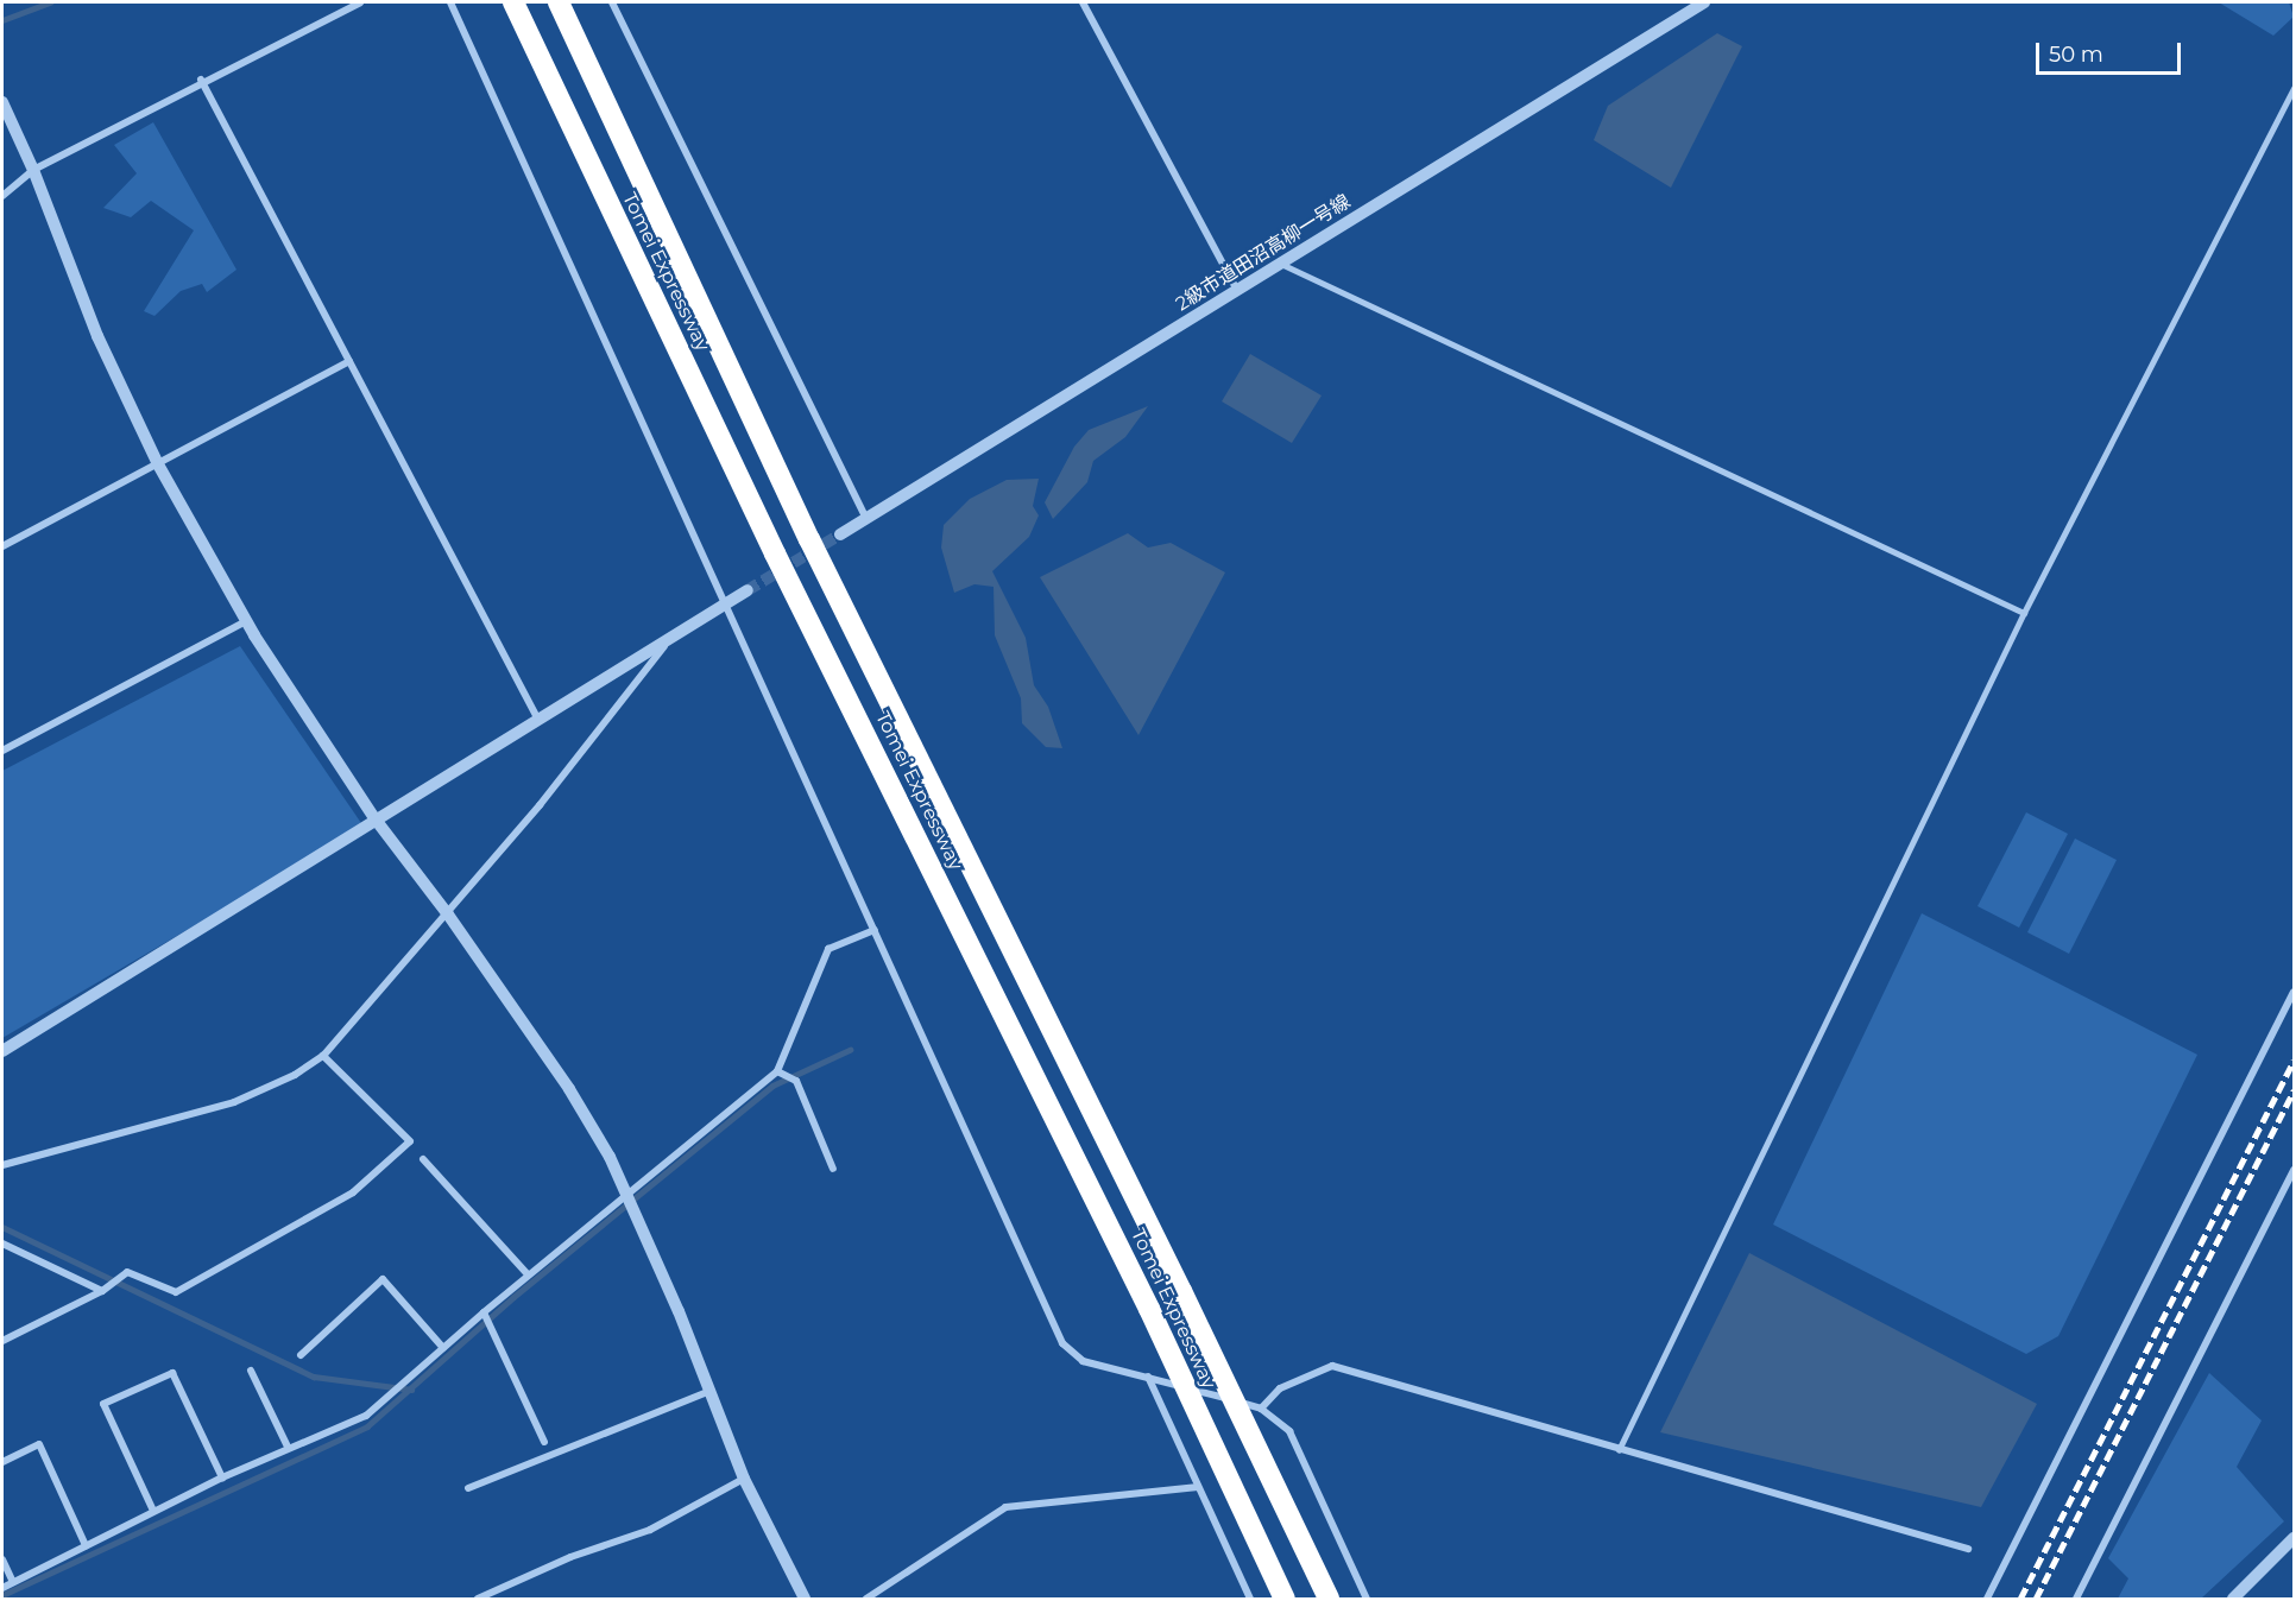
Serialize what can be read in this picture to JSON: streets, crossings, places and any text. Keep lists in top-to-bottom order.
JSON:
{
  "streets": {
    "highway": ["Tomei Expressway"],
    "street": ["2級市道田沼高柳一号線"]
  },
  "scale_bar": "50 m"
}
